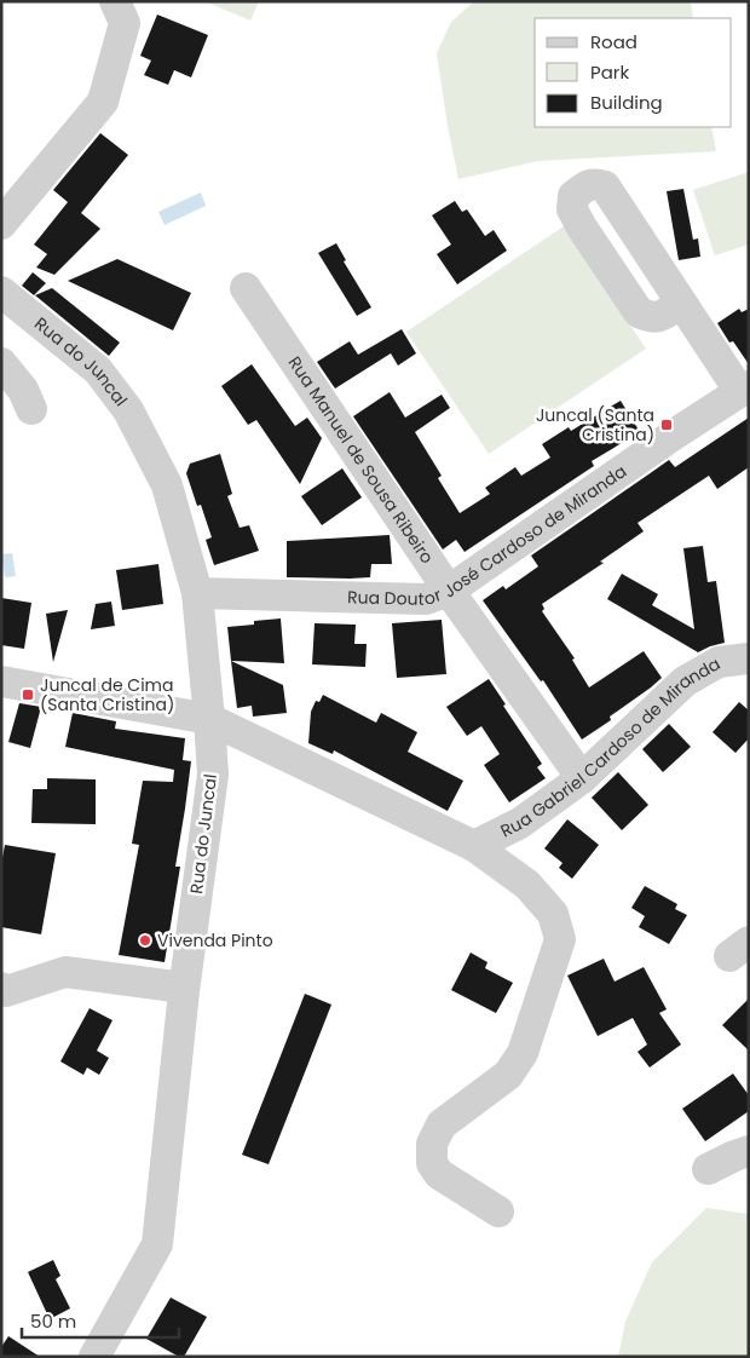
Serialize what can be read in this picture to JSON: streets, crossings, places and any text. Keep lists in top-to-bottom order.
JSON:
{
  "streets": {
    "street": [
      "Rua do Juncal",
      "Rua Manuel de Sousa Ribeiro",
      "Rua Doutor José Cardoso de Miranda",
      "Rua Gabriel Cardoso de Miranda"
    ]
  },
  "crossings": [
    ["Rua do Juncal", "Rua Doutor José Cardoso de Miranda"],
    ["Rua do Juncal", "Rua Gabriel Cardoso de Miranda"],
    ["Rua Manuel de Sousa Ribeiro", "Rua Doutor José Cardoso de Miranda"],
    ["Rua Manuel de Sousa Ribeiro", "Rua Gabriel Cardoso de Miranda"]
  ],
  "places": {
    "transit": ["Juncal (Santa Cristina)", "Juncal de Cima (Santa Cristina)"],
    "other": ["Vivenda Pinto"]
  },
  "legend": ["Road", "Park", "Building"],
  "scale_bar": "50 m"
}
